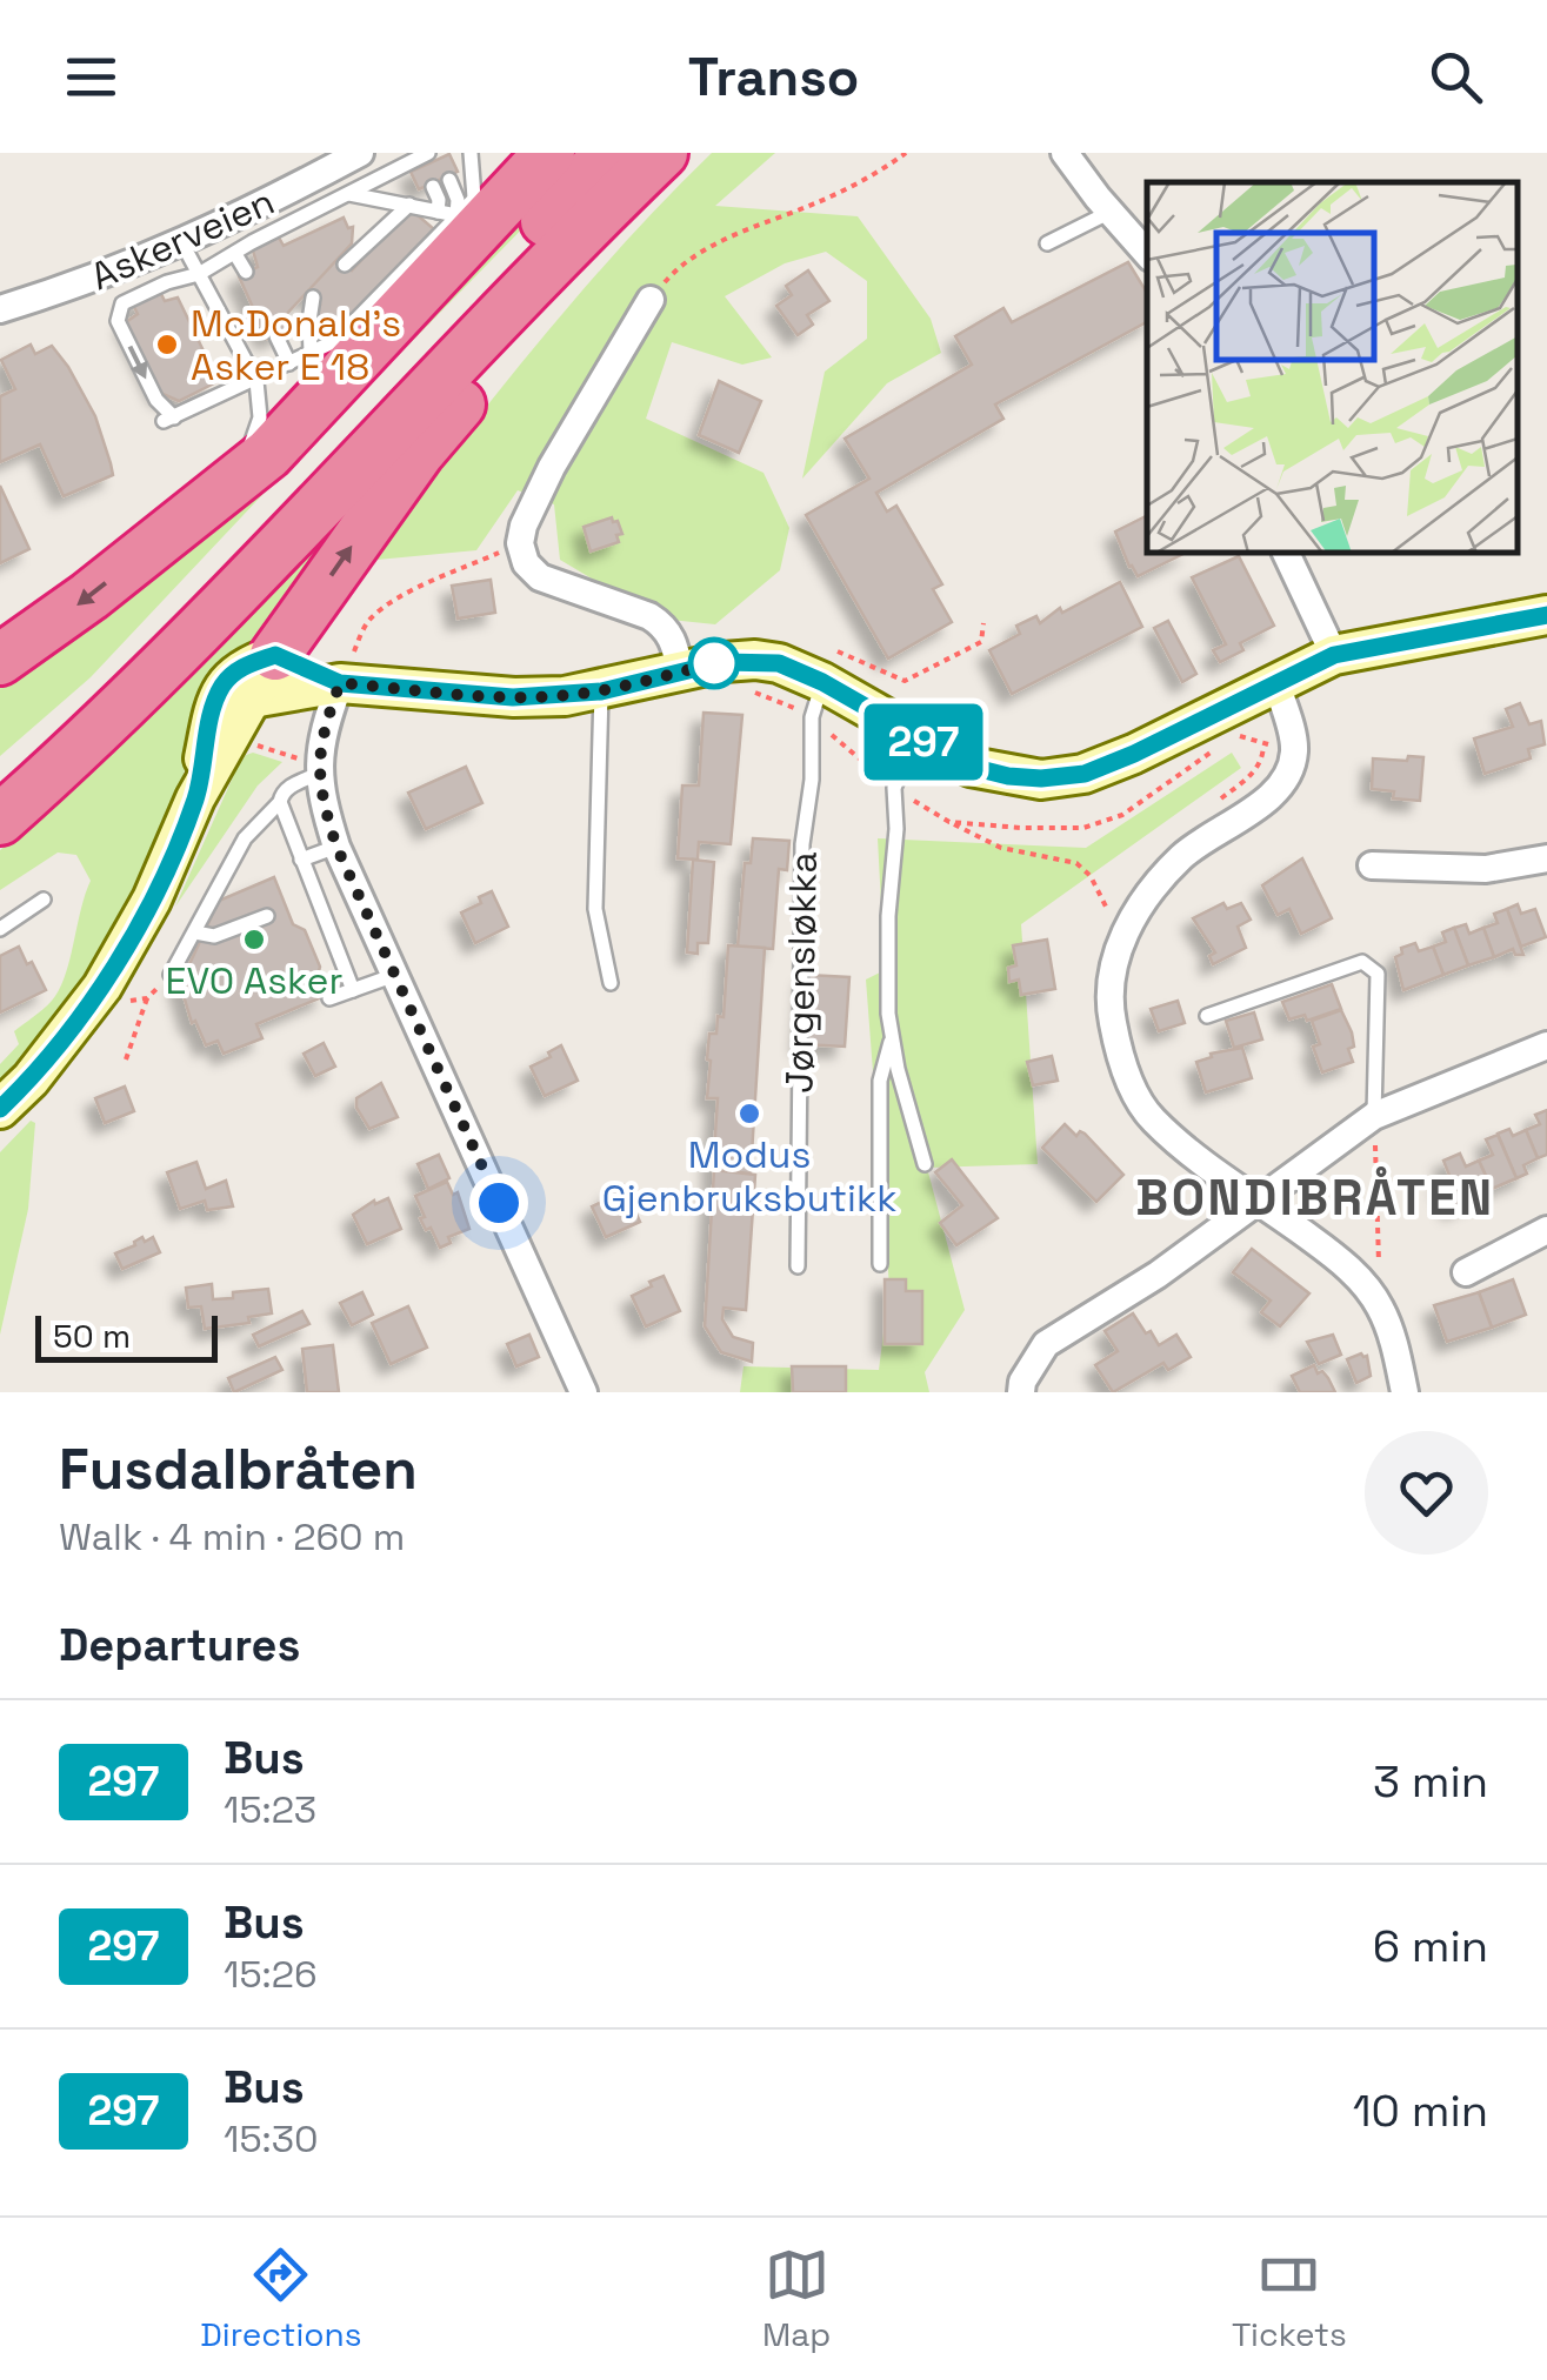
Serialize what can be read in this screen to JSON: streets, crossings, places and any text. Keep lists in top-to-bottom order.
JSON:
{
  "streets": {
    "street": ["Askerveien"],
    "lane": ["Jørgensløkka"]
  },
  "districts": ["BONDIBRÅTEN"],
  "places": ["McDonald's Asker E 18", "EVO Asker", "Modus Gjenbruksbutikk"],
  "lines": ["bus line 297"],
  "scale_bar": "50 m",
  "page": {
    "header": "Transo",
    "on_map": "297",
    "scale": "50 m",
    "heading": [
      ["Fusdalbråten", "Walk · 4 min · 260 m"],
      "Departures"
    ],
    "list": [
      {
        "mark": "297",
        "name": "Bus",
        "note": "15:23",
        "value": "3 min"
      },
      {
        "mark": "297",
        "name": "Bus",
        "note": "15:26",
        "value": "6 min"
      },
      {
        "mark": "297",
        "name": "Bus",
        "note": "15:30",
        "value": "10 min"
      }
    ],
    "tabs": ["Directions", "Map", "Tickets"]
  }
}
